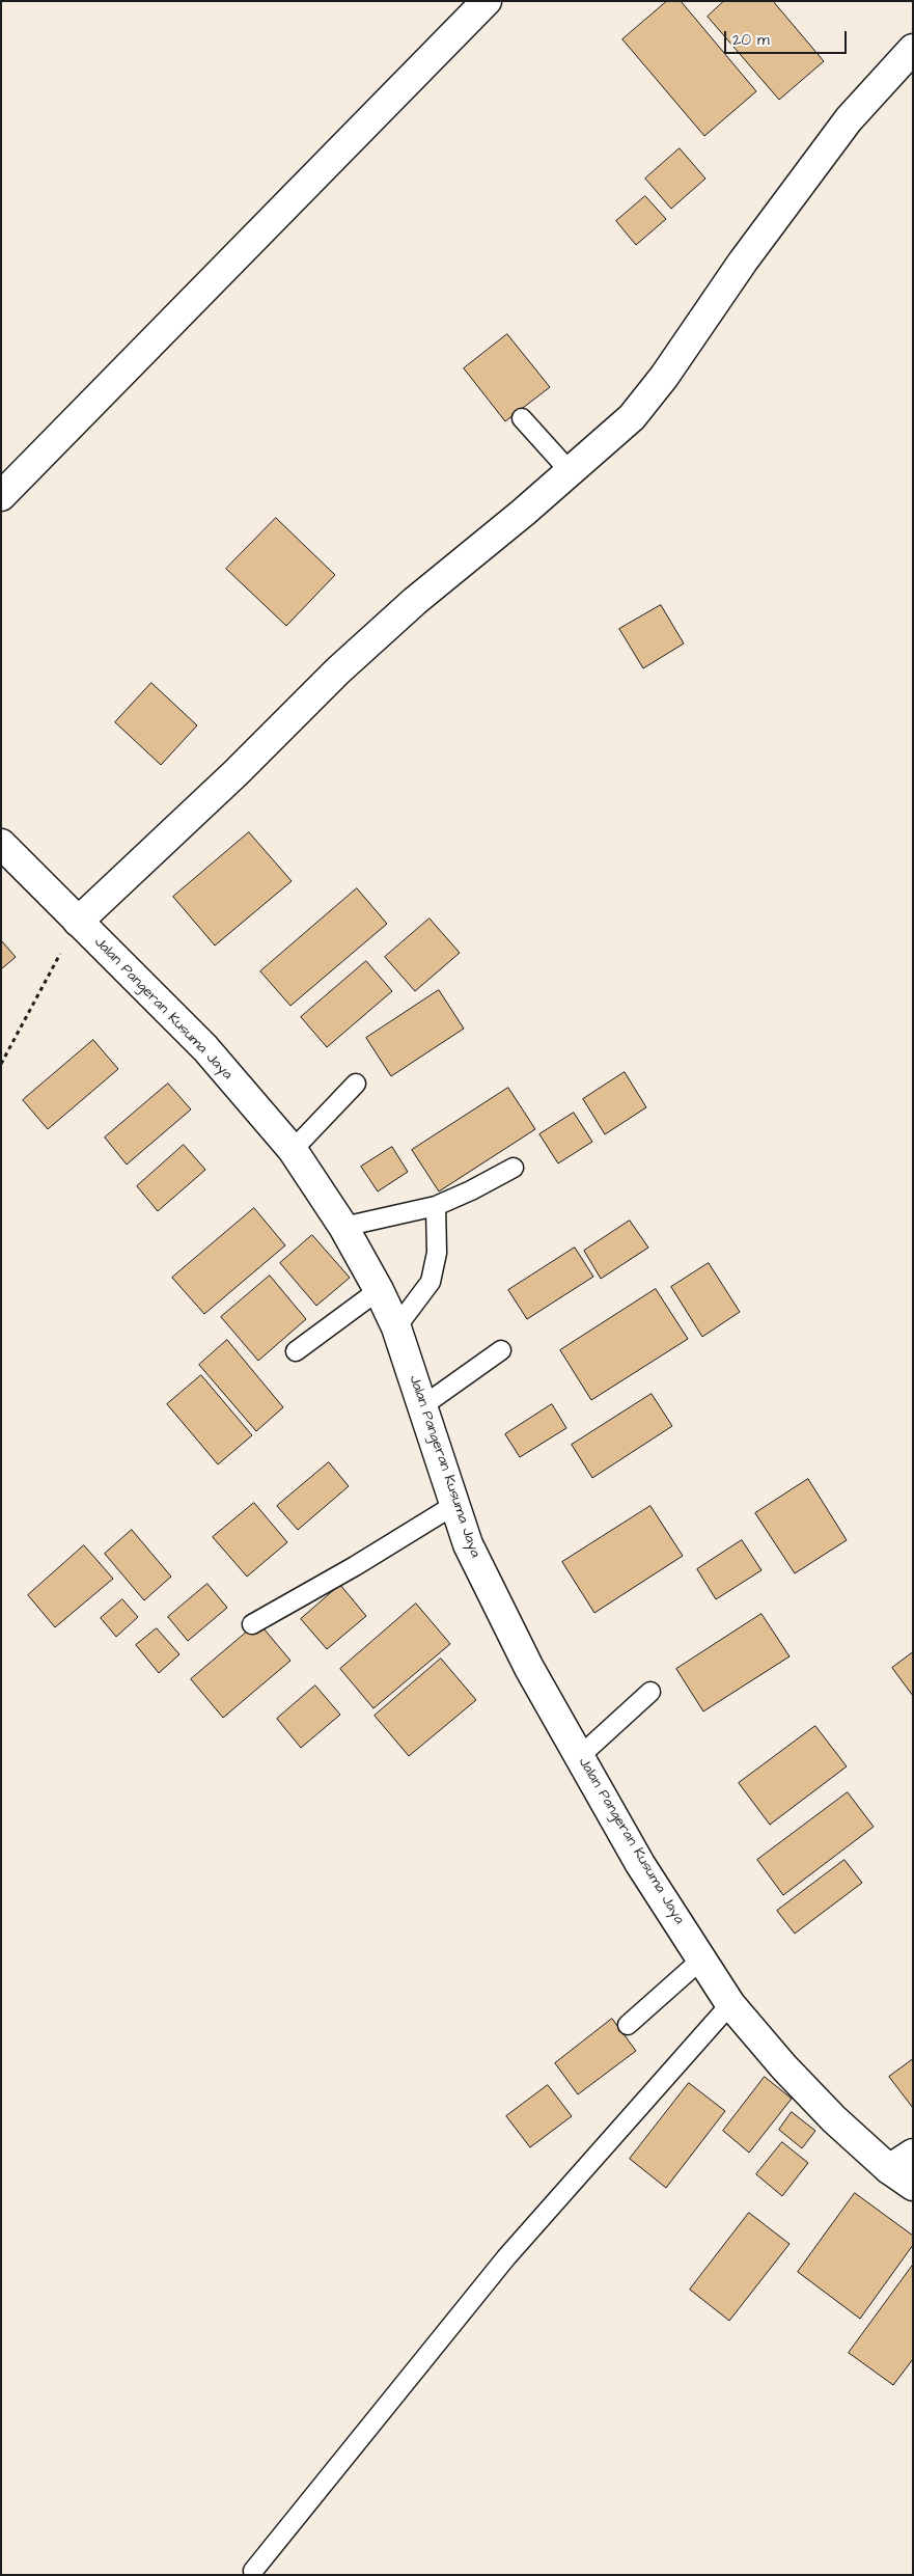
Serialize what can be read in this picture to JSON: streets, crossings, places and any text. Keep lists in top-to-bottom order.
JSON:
{
  "streets": {
    "street": ["Jalan Pangeran Kusuma Jaya"]
  },
  "scale_bar": "20 m"
}
